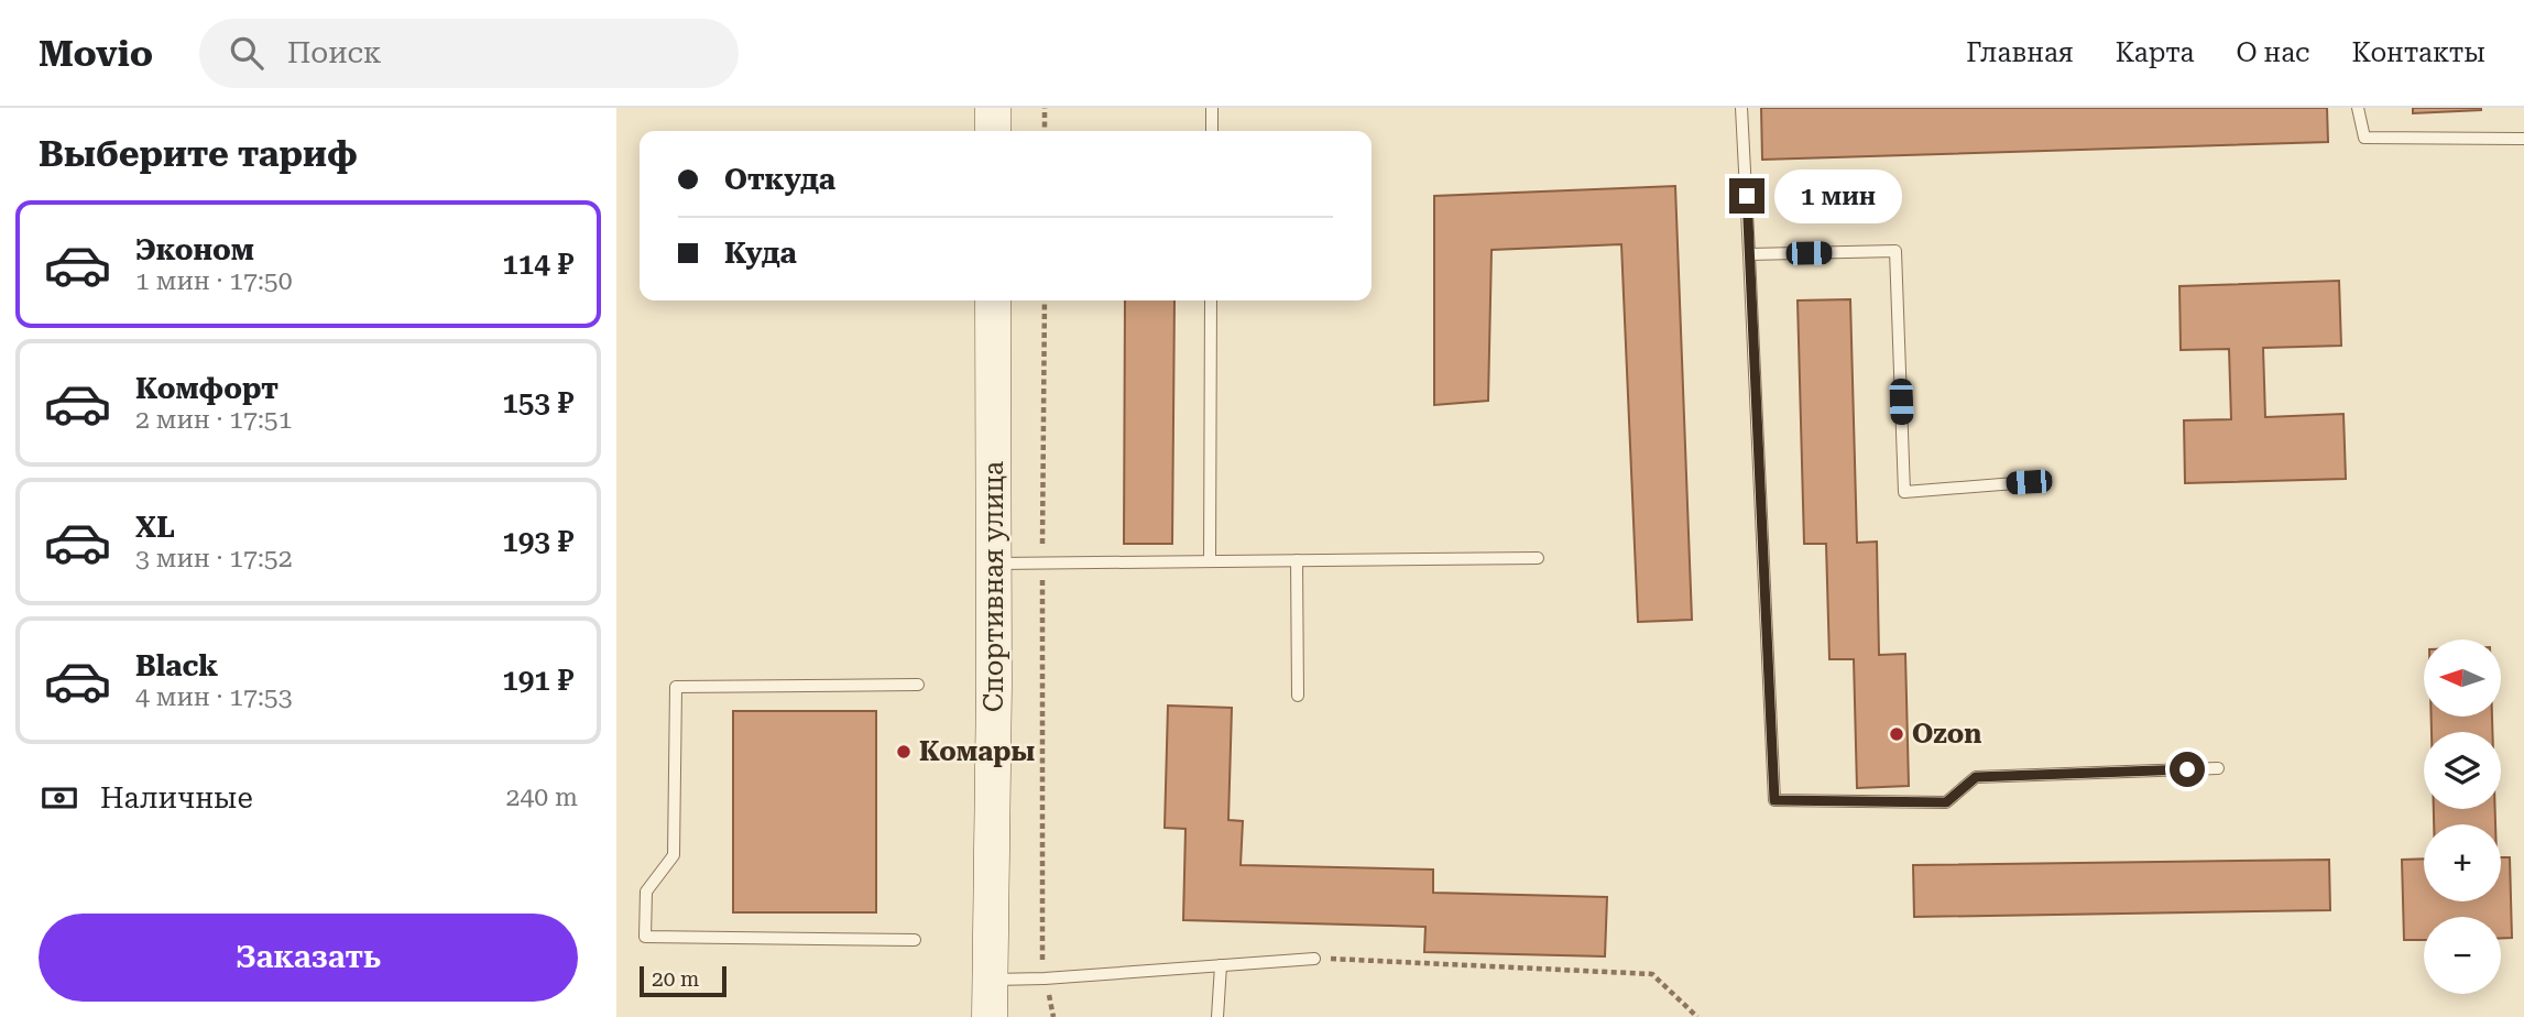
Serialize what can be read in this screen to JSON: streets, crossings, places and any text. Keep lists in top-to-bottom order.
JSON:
{
  "streets": {
    "street": ["Спортивная улица"]
  },
  "places": ["Ozon", "Комары"],
  "scale_bar": "20 m",
  "north": "left",
  "page": {
    "header": "Movio",
    "search": "Поиск",
    "nav": [
      "Главная",
      "Карта",
      "О нас",
      "Контакты"
    ],
    "heading": "Выберите тариф",
    "banner": ["Откуда", "Куда"],
    "bubble": "1 мин",
    "list": [
      {
        "name": "Эконом",
        "note": "1 мин · 17:50",
        "value": "114 ₽"
      },
      {
        "name": "Комфорт",
        "note": "2 мин · 17:51",
        "value": "153 ₽"
      },
      {
        "name": "XL",
        "note": "3 мин · 17:52",
        "value": "193 ₽"
      },
      {
        "name": "Black",
        "note": "4 мин · 17:53",
        "value": "191 ₽"
      }
    ],
    "map_buttons": ["+", "−"],
    "pay": ["Наличные", "240 m"],
    "buttons": "Заказать",
    "scale": "20 m"
  }
}
